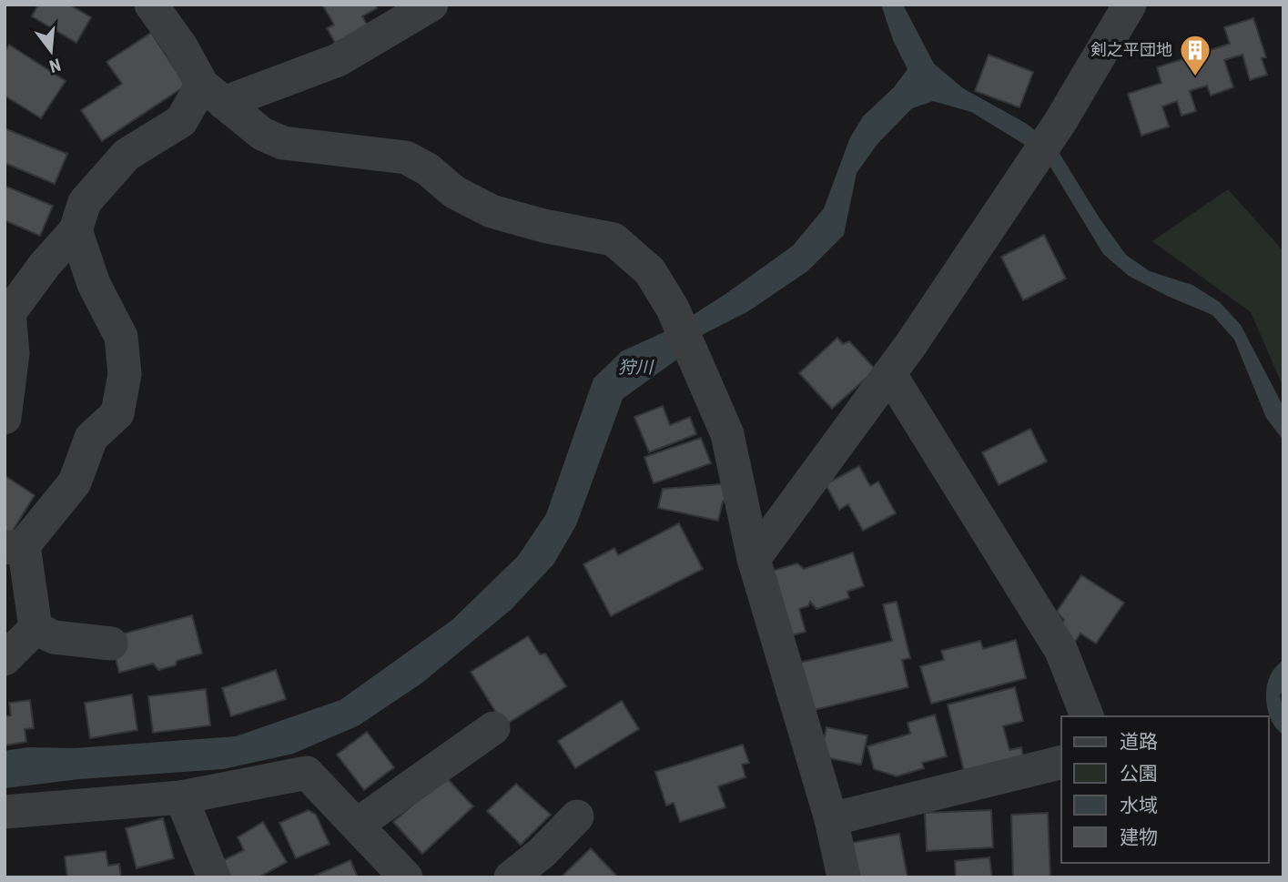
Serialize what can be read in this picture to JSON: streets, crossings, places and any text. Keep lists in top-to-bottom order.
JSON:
{
  "water": ["狩川"],
  "places": {
    "building": ["剣之平団地"]
  },
  "legend": [
    "道路",
    "公園",
    "水域",
    "建物"
  ],
  "north": "bottom"
}
